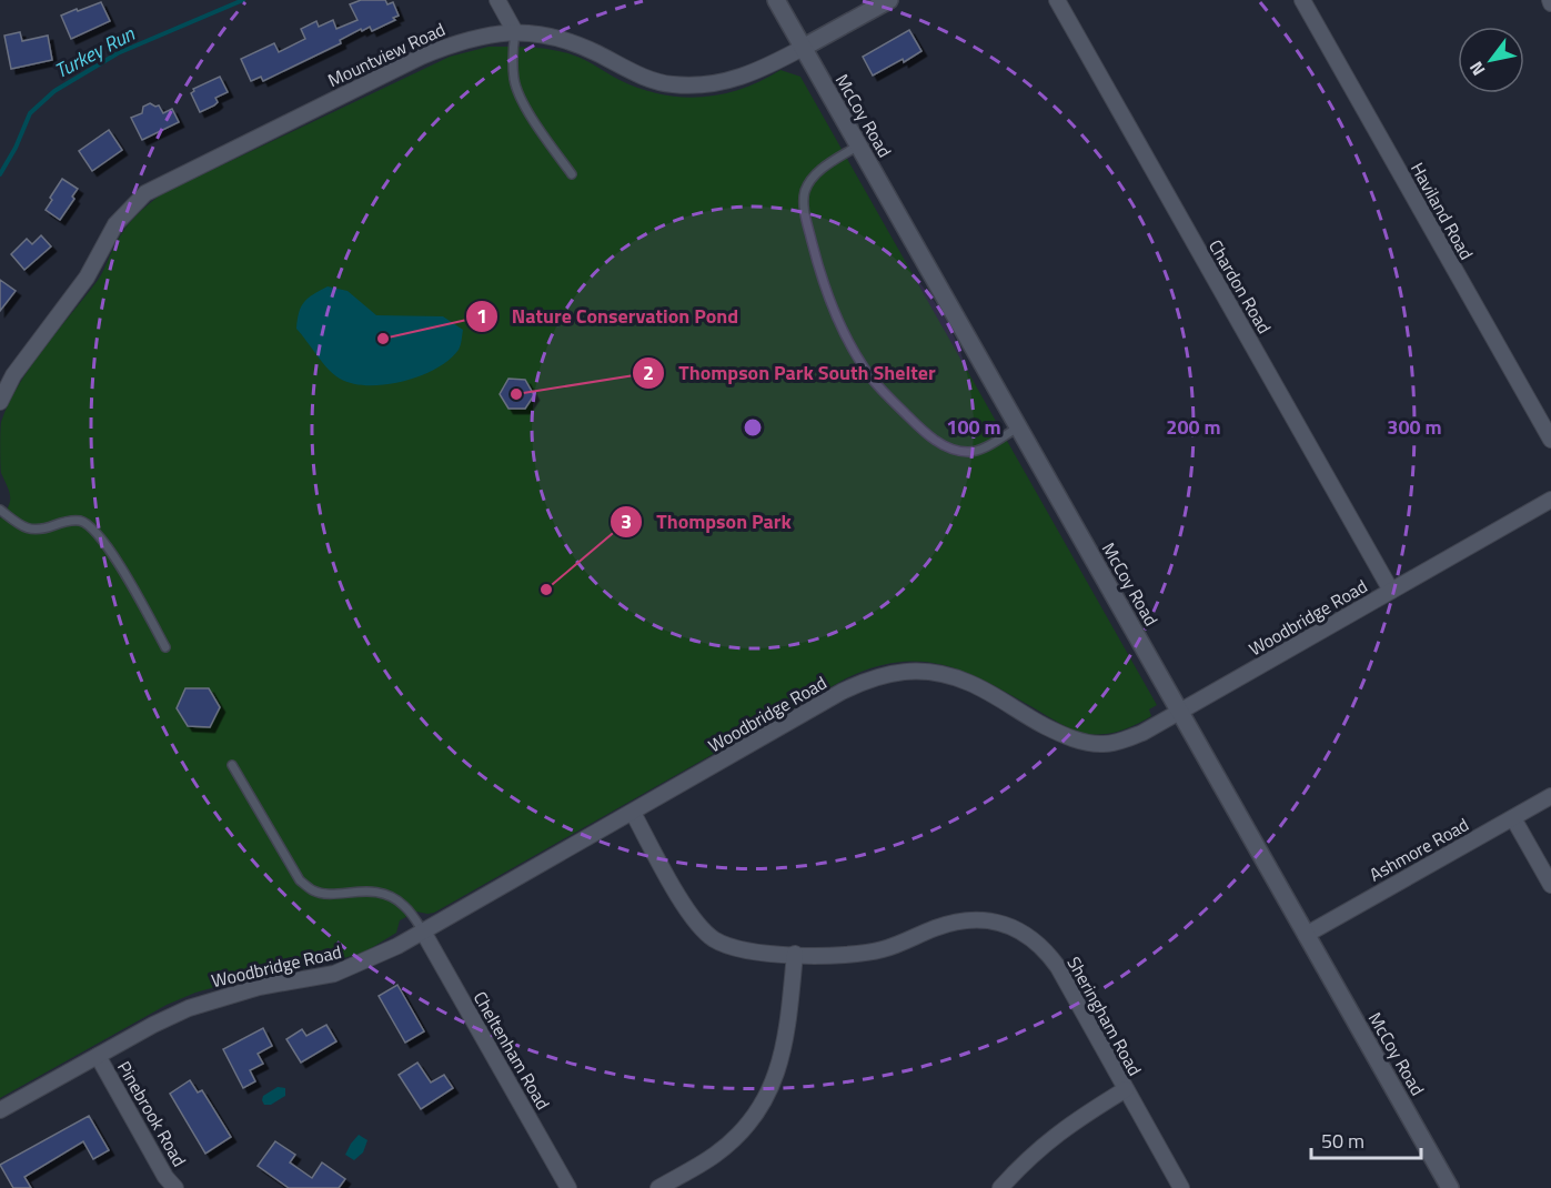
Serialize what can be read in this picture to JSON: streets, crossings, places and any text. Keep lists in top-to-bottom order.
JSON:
{
  "streets": {
    "main road": ["Mountview Road", "McCoy Road"],
    "street": [
      "Haviland Road",
      "Chardon Road",
      "Woodbridge Road",
      "Ashmore Road",
      "Sheringham Road",
      "Cheltenham Road",
      "Pinebrook Road"
    ]
  },
  "crossings": [
    ["Mountview Road", "McCoy Road"],
    ["McCoy Road", "Woodbridge Road"],
    ["McCoy Road", "Ashmore Road"],
    ["Chardon Road", "Woodbridge Road"],
    ["Woodbridge Road", "Sheringham Road"],
    ["Woodbridge Road", "Cheltenham Road"],
    ["Woodbridge Road", "Pinebrook Road"]
  ],
  "water": ["Turkey Run"],
  "places": ["Nature Conservation Pond", "Thompson Park South Shelter", "Thompson Park"],
  "scale_bar": "50 m",
  "north": "bottom left",
  "rings": ["100 m", "200 m", "300 m"]
}
